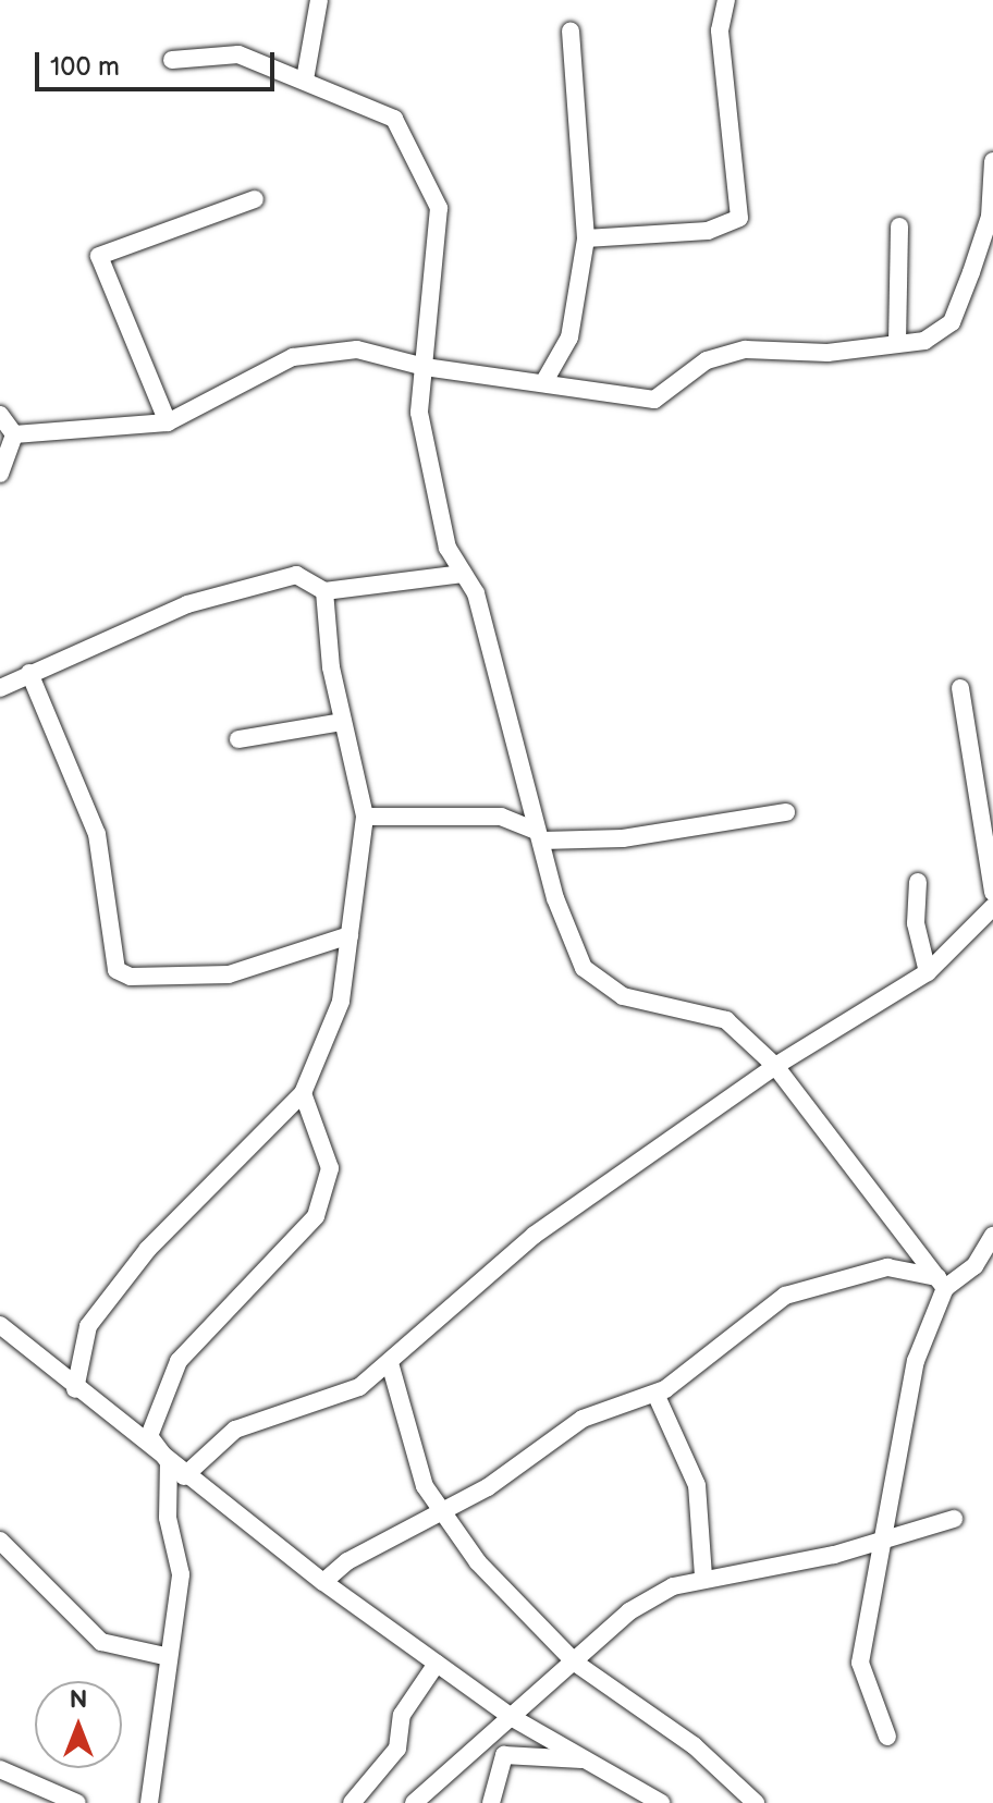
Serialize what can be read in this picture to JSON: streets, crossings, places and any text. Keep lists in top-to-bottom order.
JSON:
{
  "scale_bar": "100 m",
  "north": "top"
}
